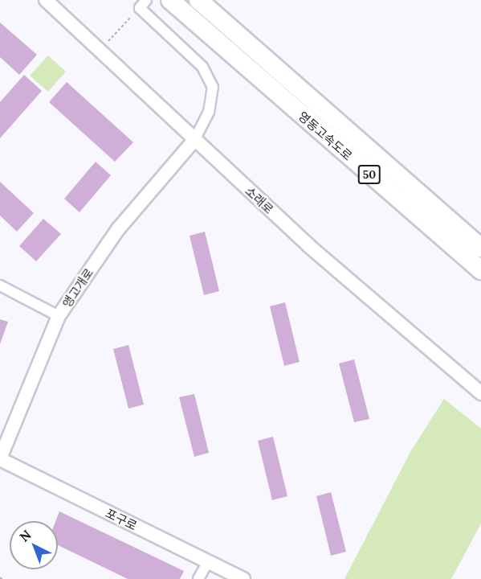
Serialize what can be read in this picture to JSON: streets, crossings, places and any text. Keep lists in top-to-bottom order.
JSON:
{
  "streets": {
    "highway": ["영동고속도로", "50"],
    "street": ["소래로", "앵고개로", "포구로"]
  },
  "crossings": [
    ["소래로", "앵고개로"],
    ["앵고개로", "포구로"]
  ],
  "north": "top left"
}
